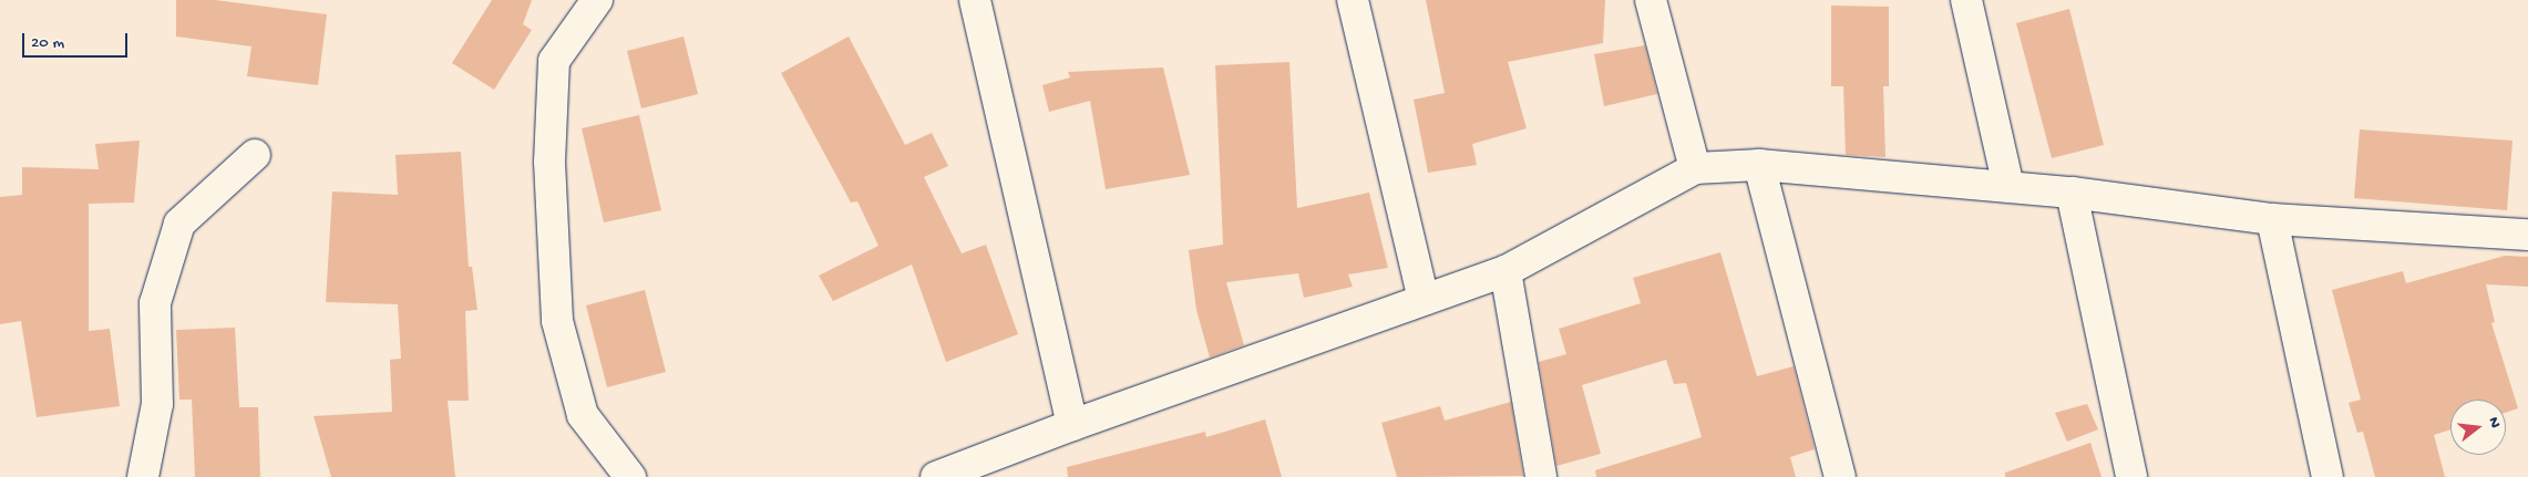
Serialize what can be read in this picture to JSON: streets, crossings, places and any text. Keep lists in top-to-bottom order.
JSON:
{
  "scale_bar": "20 m",
  "north": "right"
}
